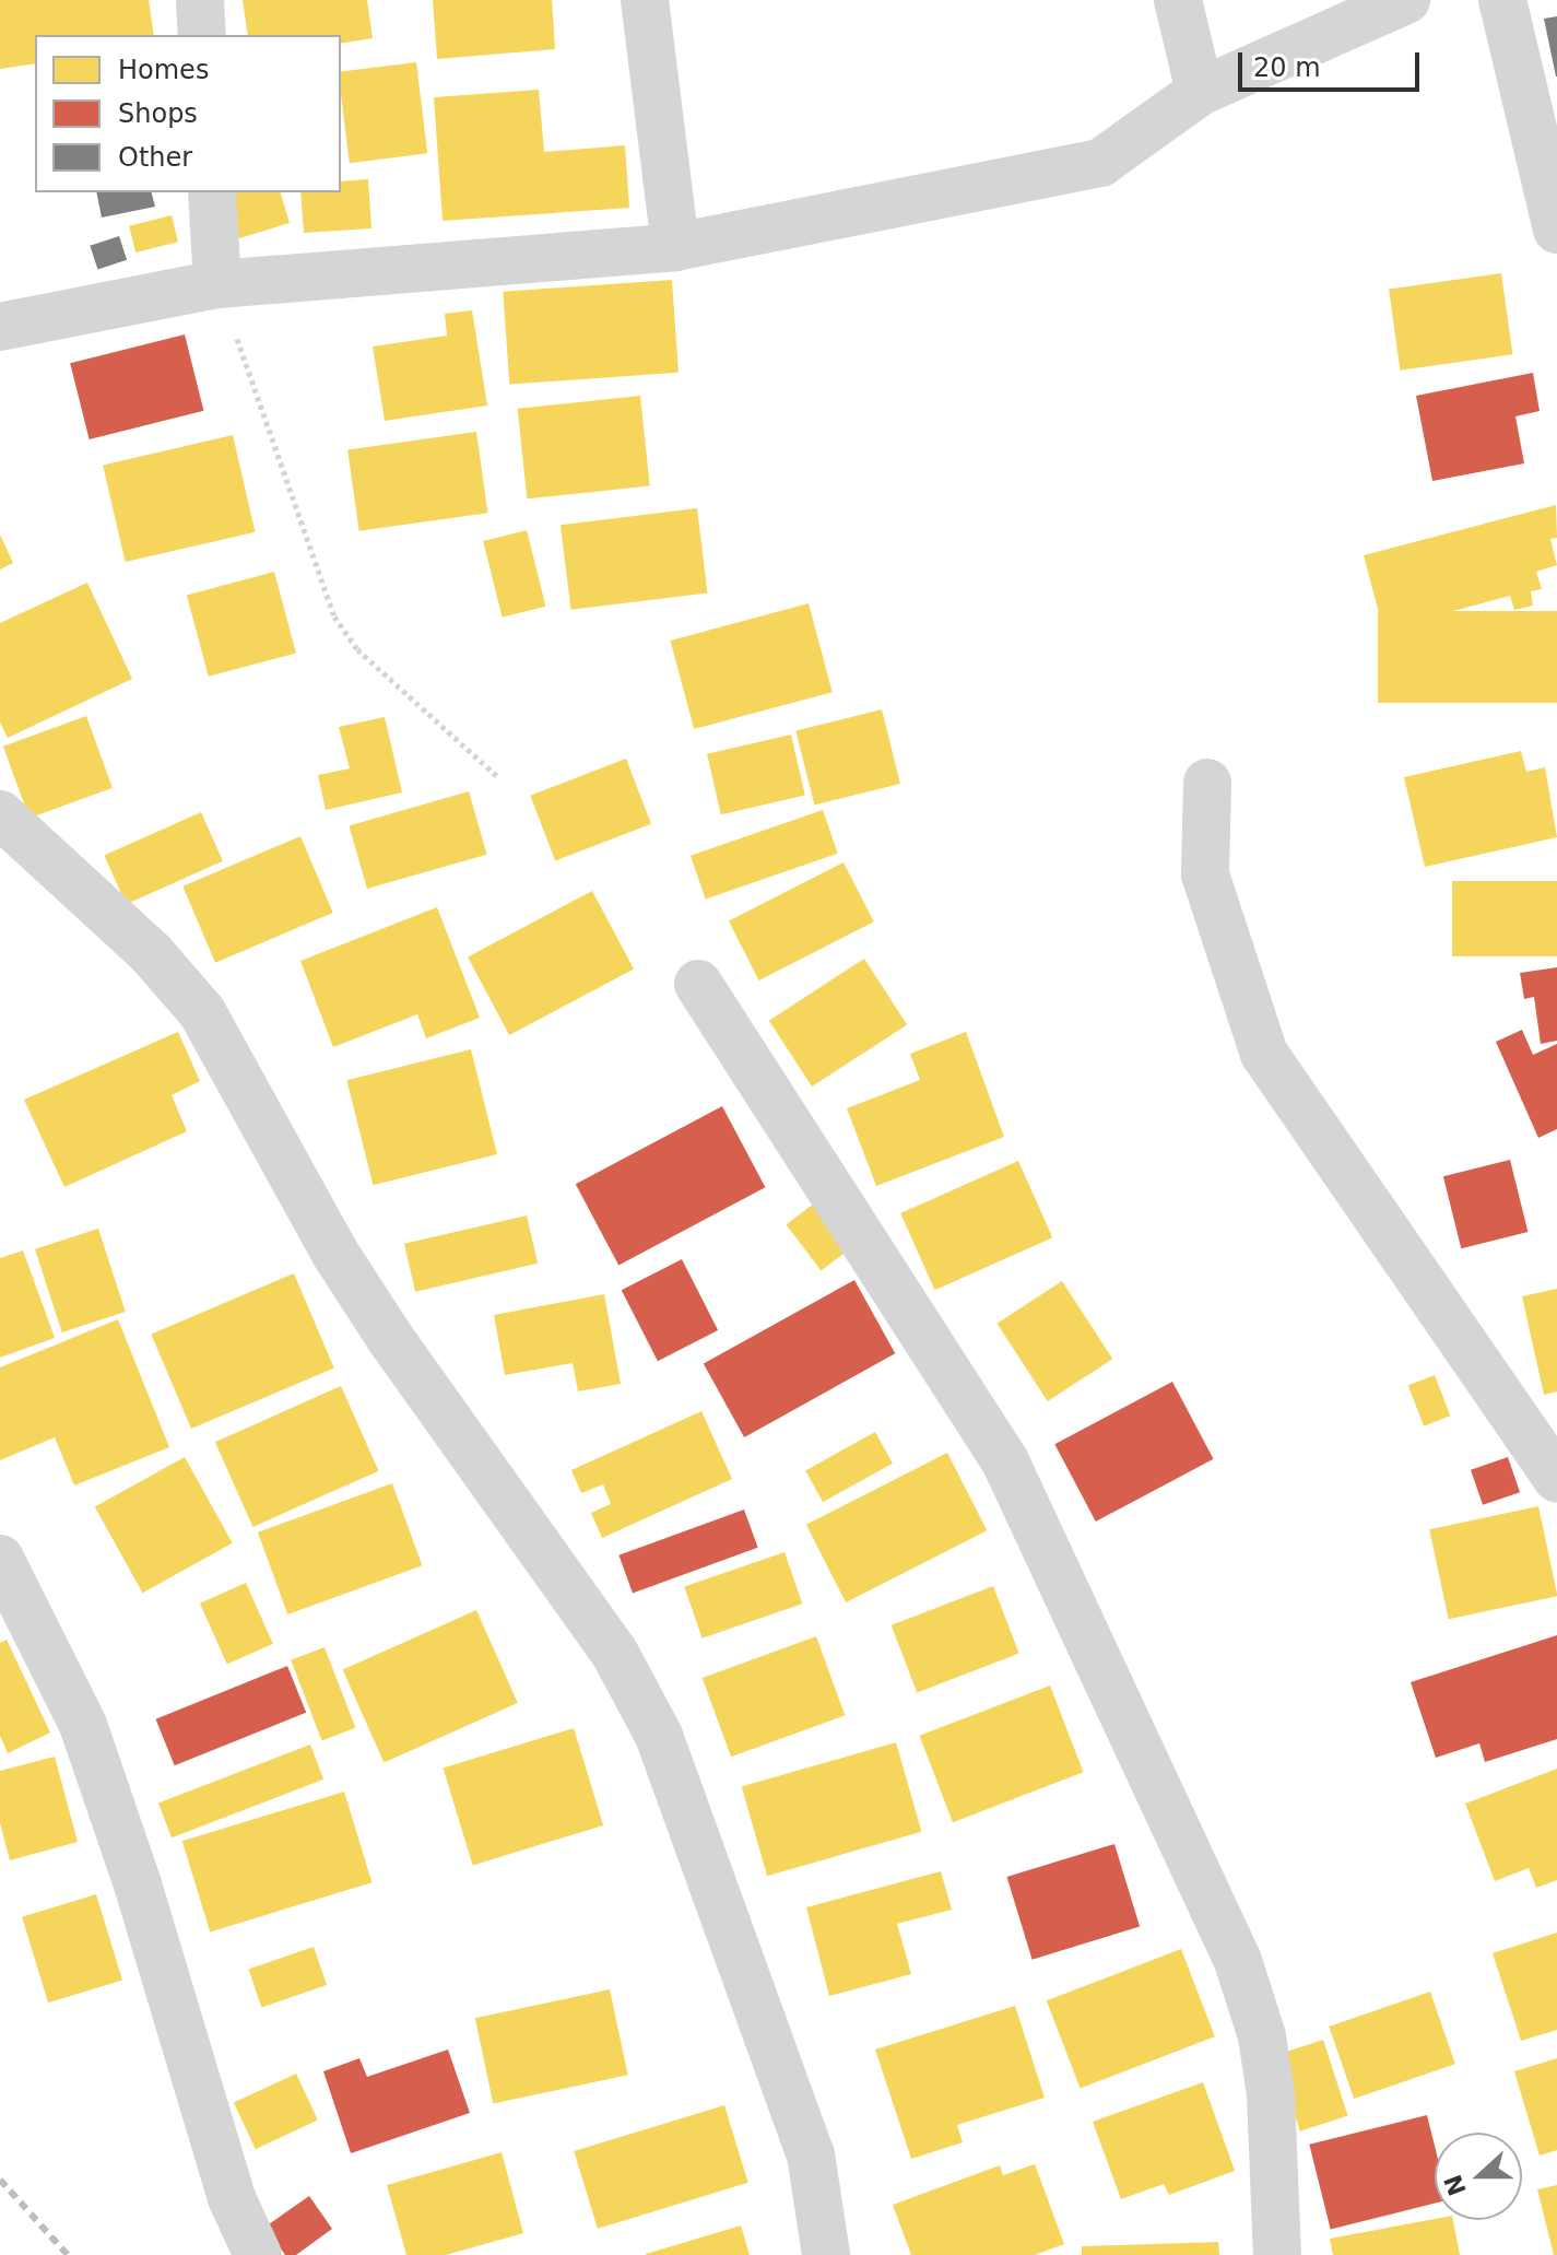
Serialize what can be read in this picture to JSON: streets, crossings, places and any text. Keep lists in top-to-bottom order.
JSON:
{
  "legend": ["Homes", "Shops", "Other"],
  "scale_bar": "20 m",
  "north": "left"
}
